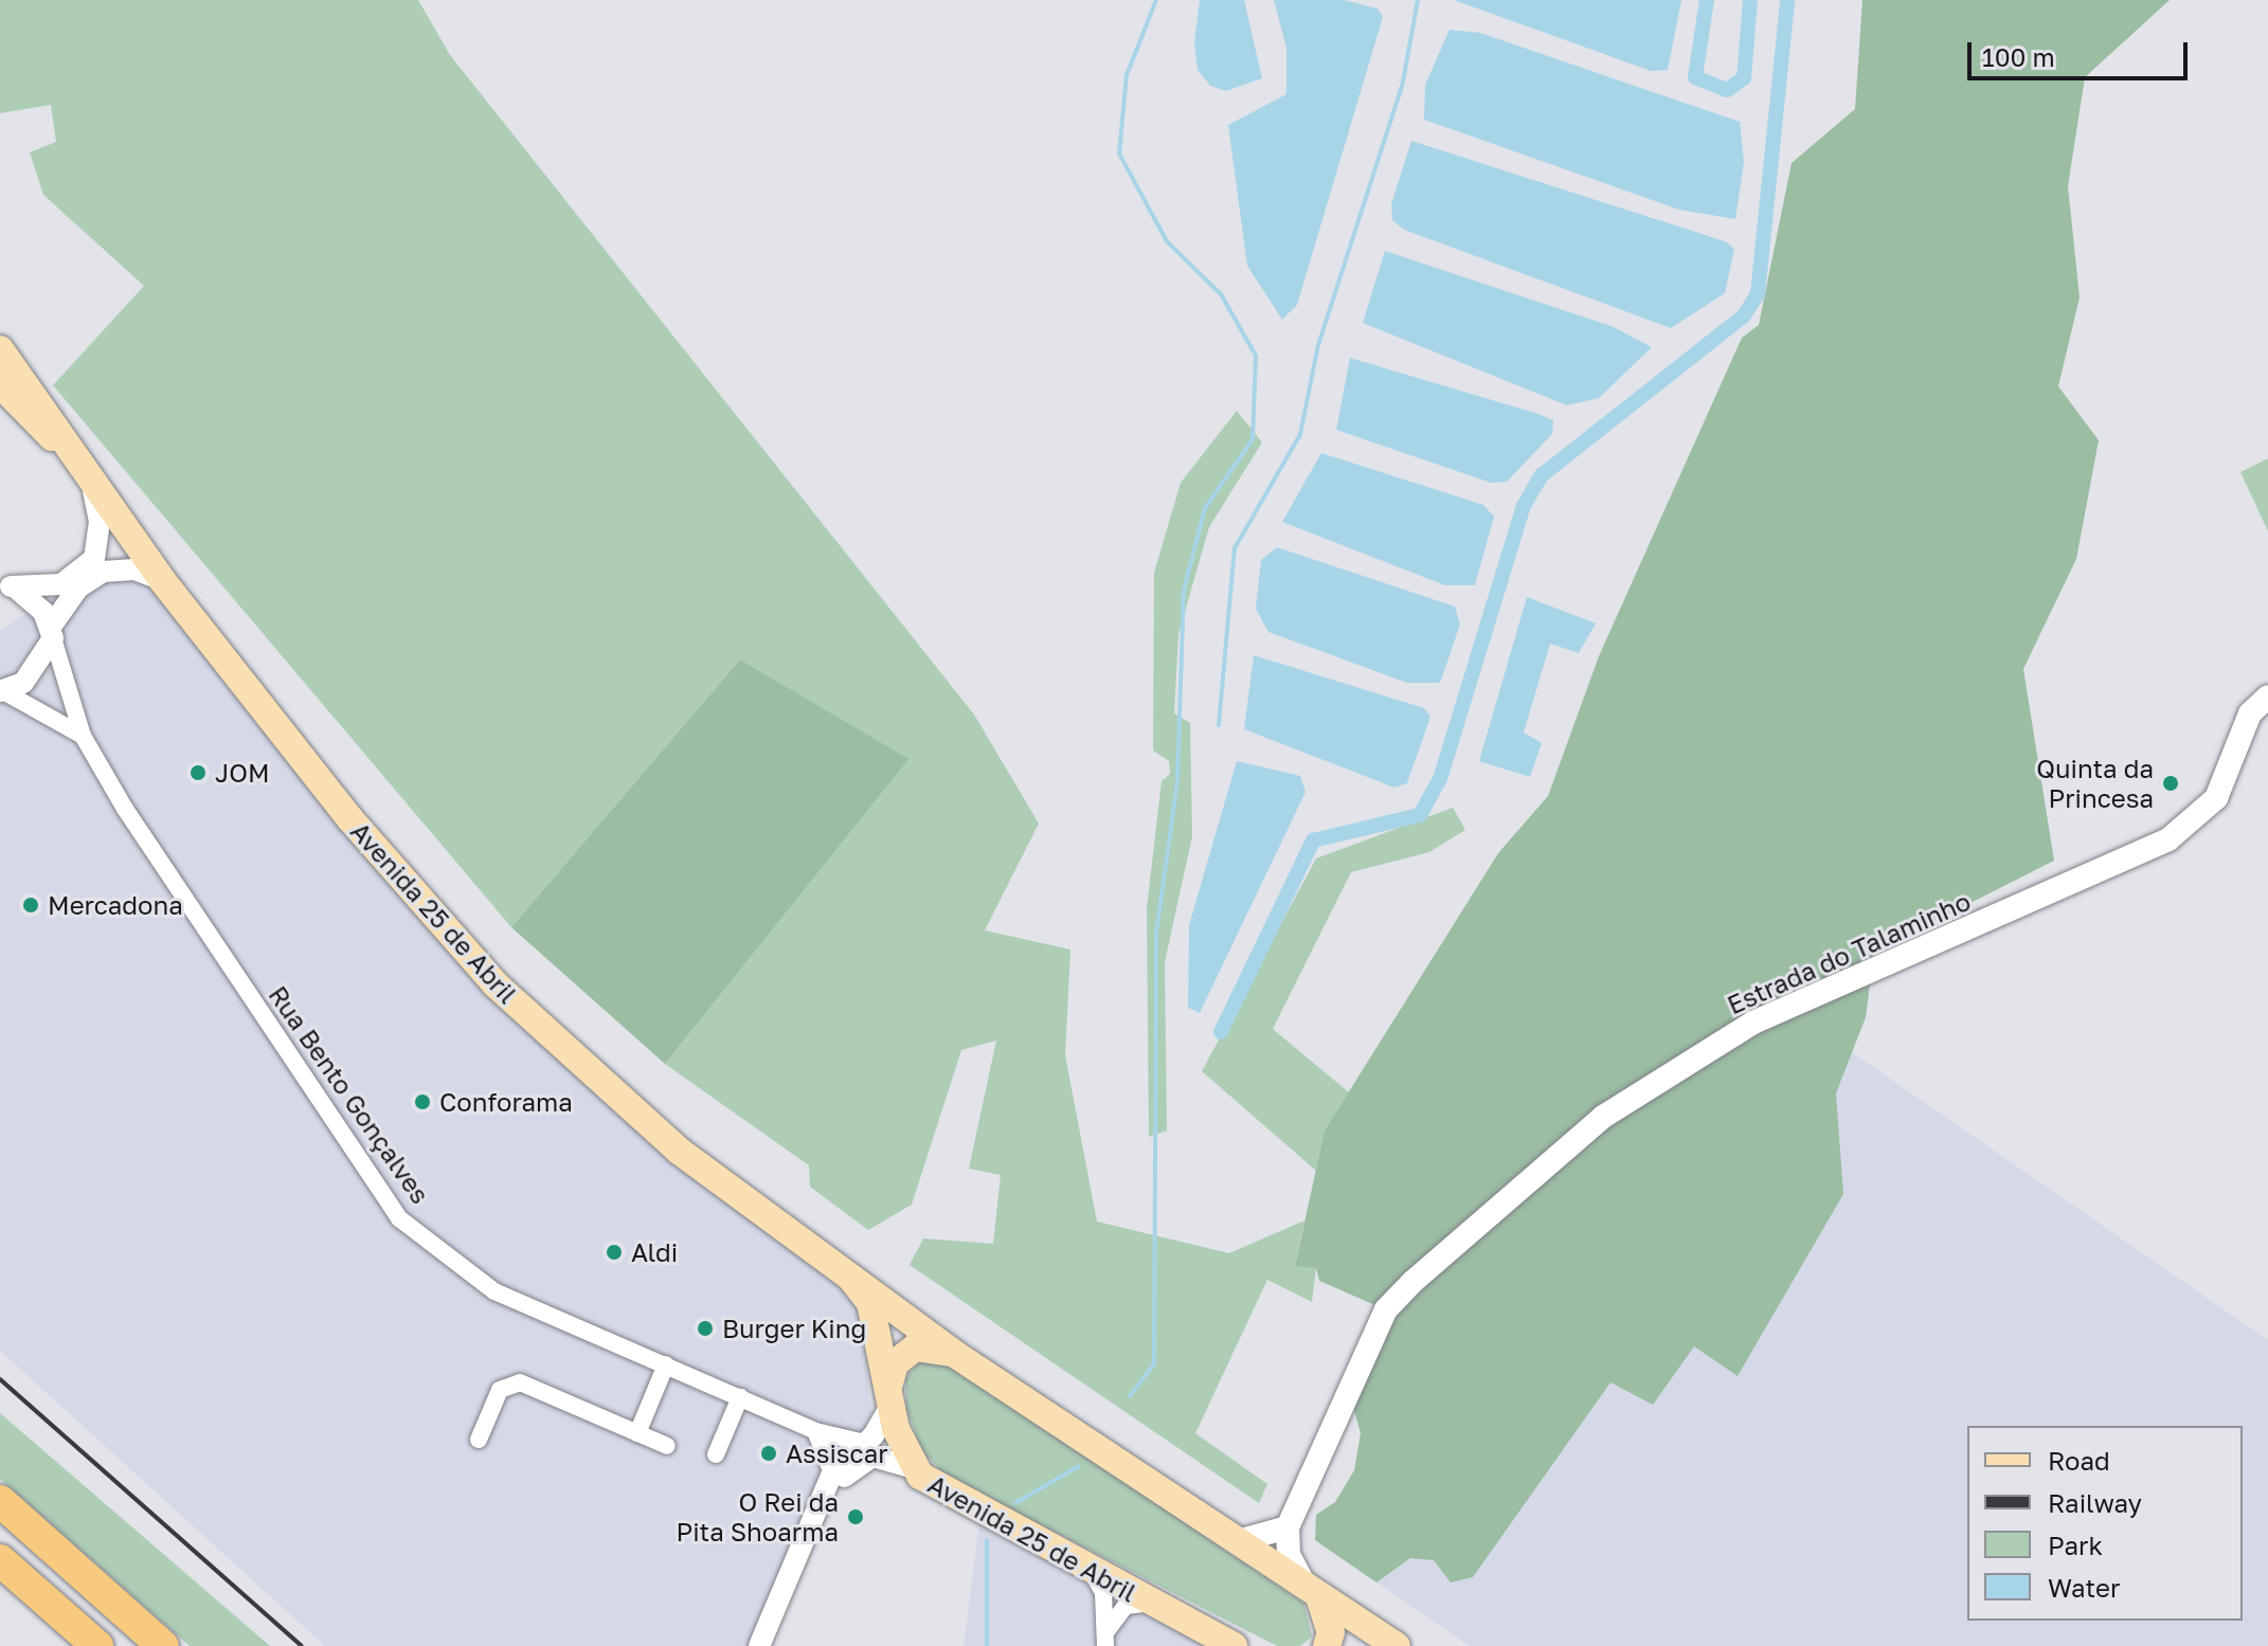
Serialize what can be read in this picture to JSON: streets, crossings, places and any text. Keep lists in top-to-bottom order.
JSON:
{
  "streets": {
    "main road": ["Avenida 25 de Abril", "Estrada do Talaminho"],
    "street": ["Rua Bento Gonçalves"]
  },
  "places": [
    "JOM",
    "Quinta da Princesa",
    "Mercadona",
    "Conforama",
    "Aldi",
    "Burger King",
    "Assiscar",
    "O Rei da Pita Shoarma"
  ],
  "legend": [
    "Road",
    "Railway",
    "Park",
    "Water"
  ],
  "scale_bar": "100 m"
}
